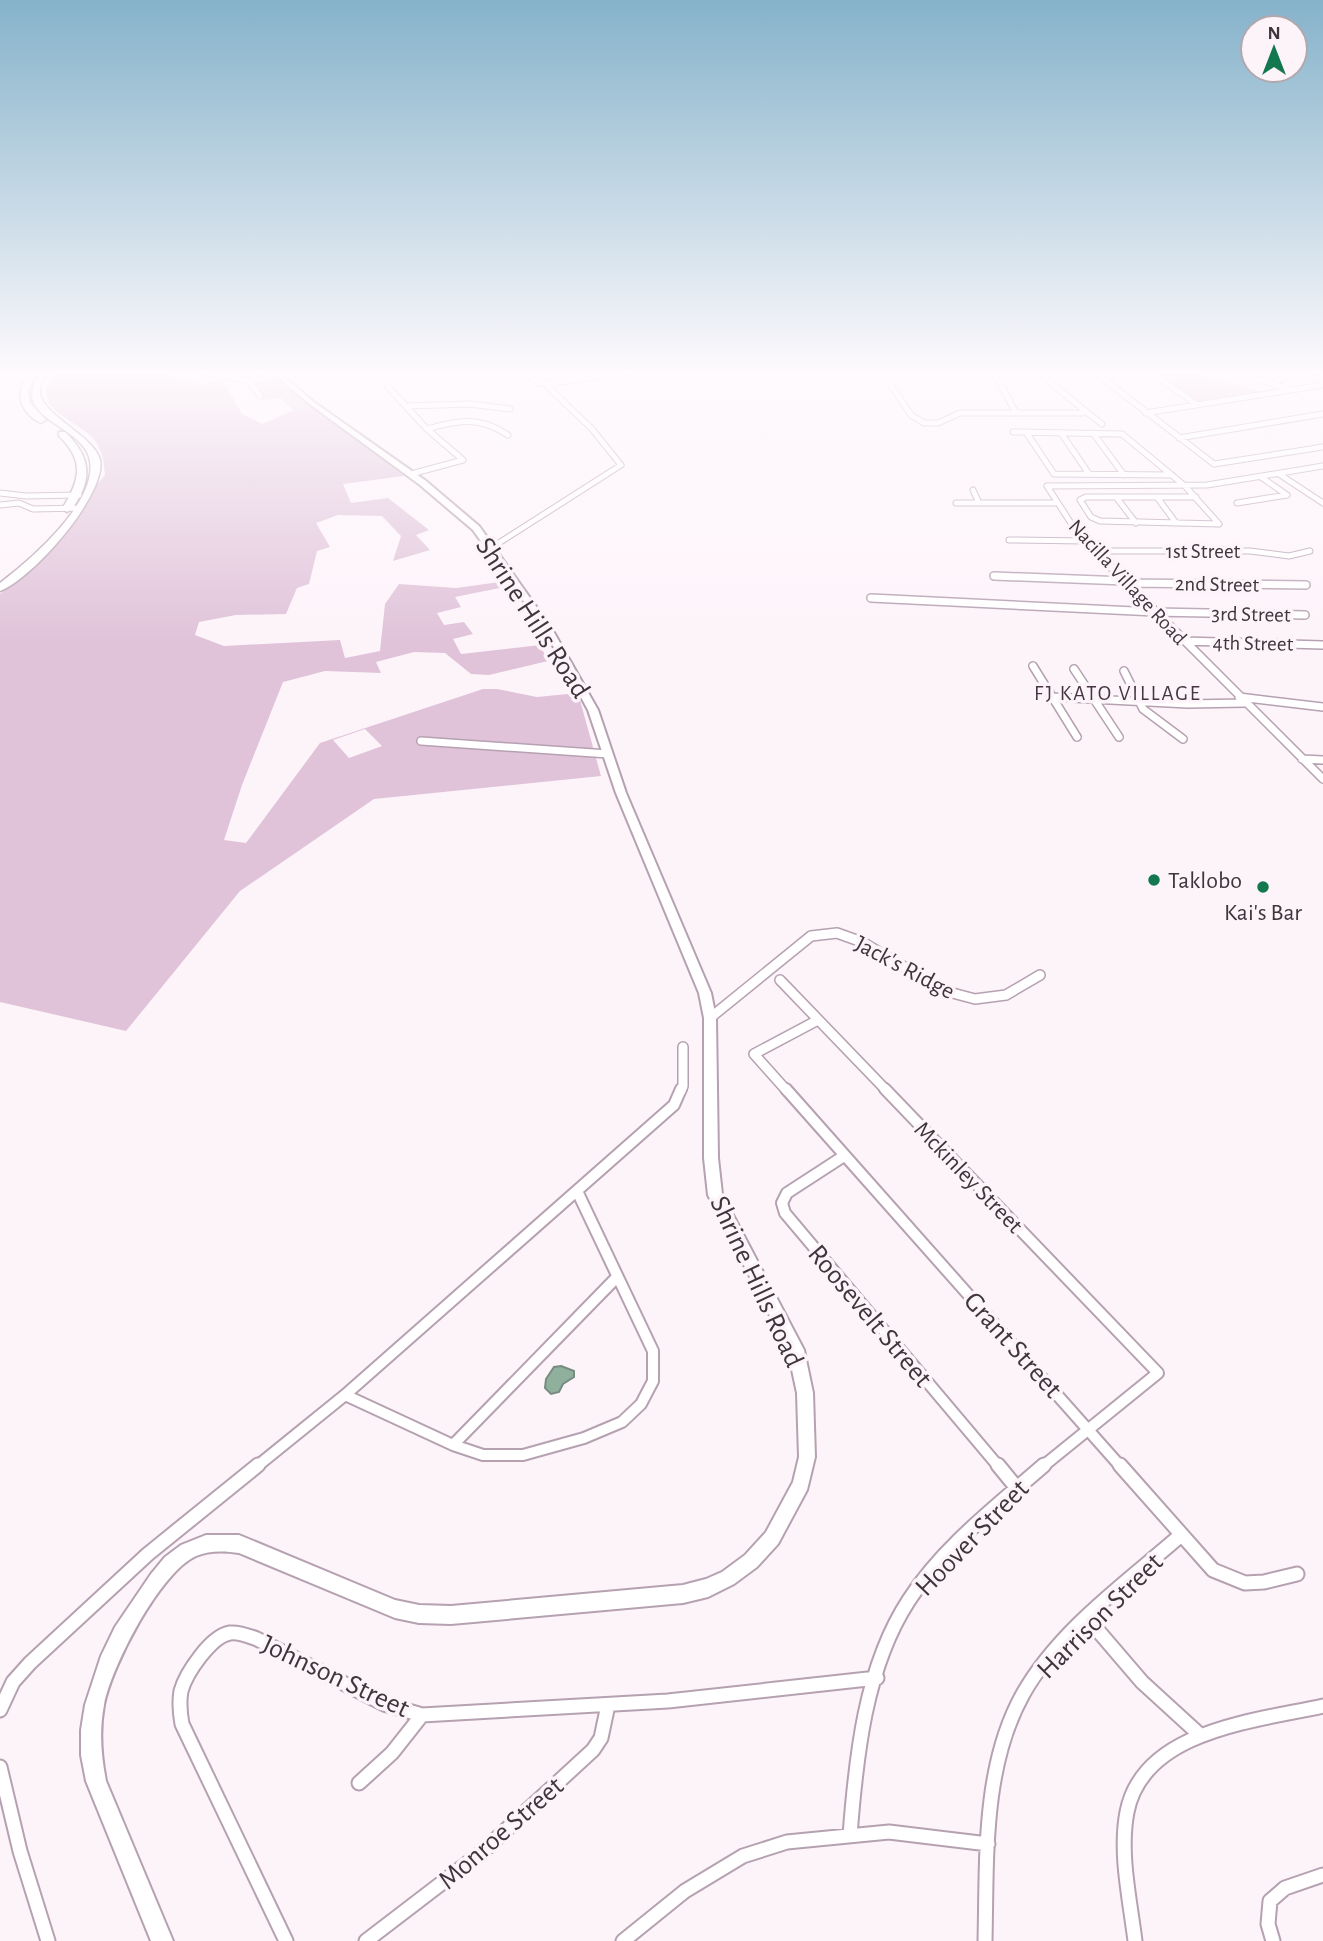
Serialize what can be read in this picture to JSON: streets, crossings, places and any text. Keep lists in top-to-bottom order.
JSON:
{
  "streets": {
    "street": [
      "1st Street",
      "Nacilla Village Road",
      "2nd Street",
      "3rd Street",
      "Shrine Hills Road",
      "4th Street",
      "Jack's Ridge",
      "Mckinley Street",
      "Roosevelt Street",
      "Grant Street",
      "Hoover Street",
      "Harrison Street",
      "Johnson Street",
      "Monroe Street"
    ]
  },
  "crossings": [
    ["1st Street", "Nacilla Village Road"],
    ["Nacilla Village Road", "2nd Street"],
    ["Nacilla Village Road", "3rd Street"],
    ["Nacilla Village Road", "4th Street"],
    ["Shrine Hills Road", "Jack's Ridge"],
    ["Mckinley Street", "Grant Street"],
    ["Mckinley Street", "Hoover Street"],
    ["Roosevelt Street", "Grant Street"],
    ["Roosevelt Street", "Hoover Street"],
    ["Grant Street", "Hoover Street"],
    ["Grant Street", "Harrison Street"],
    ["Hoover Street", "Johnson Street"],
    ["Johnson Street", "Monroe Street"]
  ],
  "districts": ["FJ KATO VILLAGE"],
  "places": ["Taklobo", "Kai's Bar"],
  "north": "top"
}
